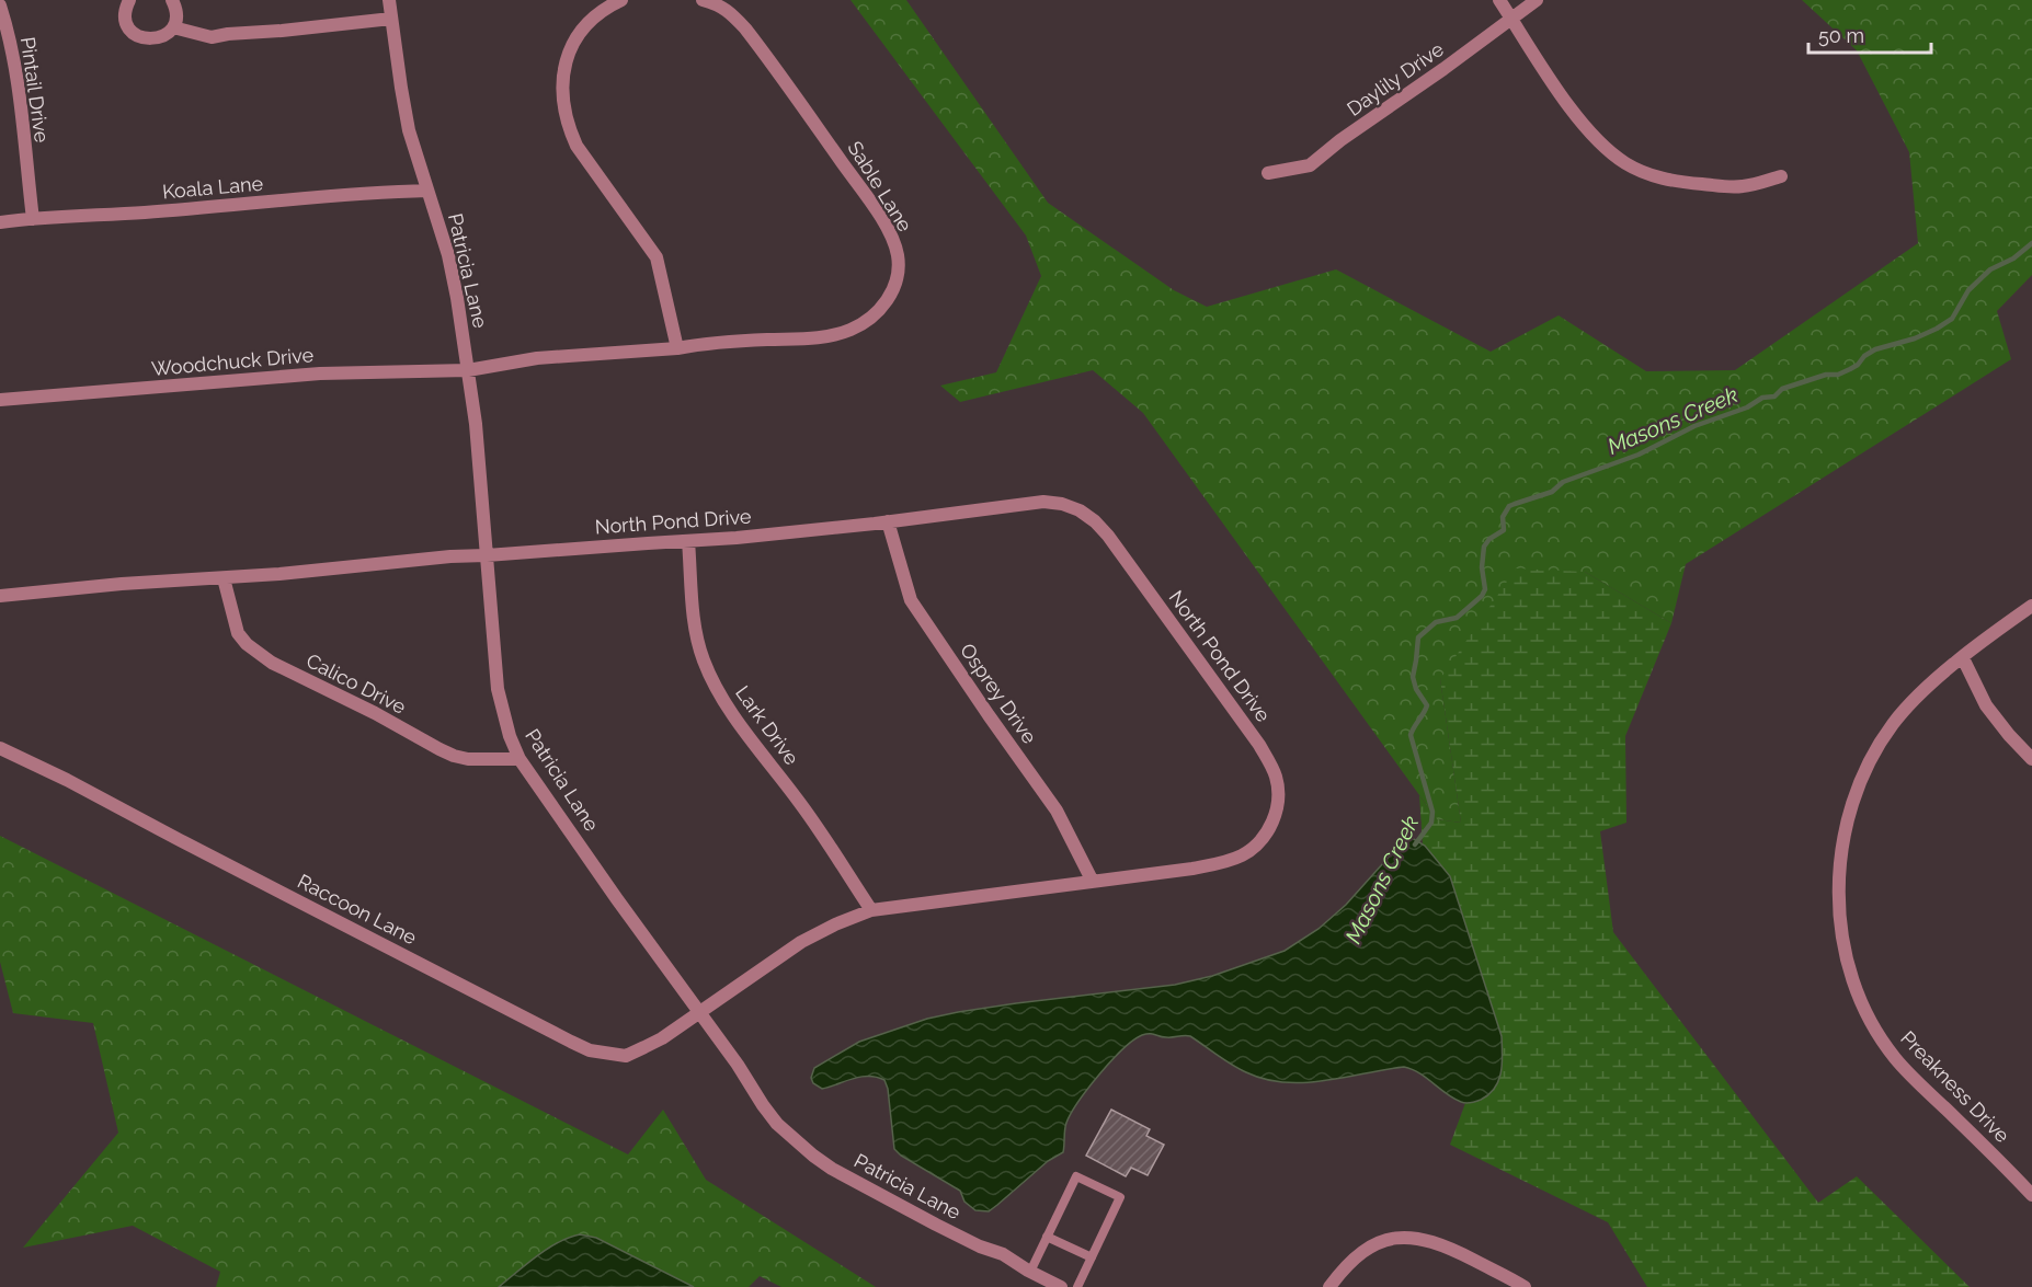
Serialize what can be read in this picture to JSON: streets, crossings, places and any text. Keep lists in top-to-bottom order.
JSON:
{
  "streets": {
    "street": [
      "Daylily Drive",
      "Pintail Drive",
      "Sable Lane",
      "Koala Lane",
      "Patricia Lane",
      "Woodchuck Drive",
      "North Pond Drive",
      "Calico Drive",
      "Osprey Drive",
      "Lark Drive",
      "Raccoon Lane",
      "Preakness Drive"
    ]
  },
  "crossings": [
    ["Pintail Drive", "Koala Lane"],
    ["Sable Lane", "Patricia Lane"],
    ["Sable Lane", "Woodchuck Drive"],
    ["Koala Lane", "Patricia Lane"],
    ["Patricia Lane", "Woodchuck Drive"],
    ["Patricia Lane", "North Pond Drive"],
    ["Patricia Lane", "Calico Drive"],
    ["Patricia Lane", "Raccoon Lane"],
    ["North Pond Drive", "Osprey Drive"],
    ["North Pond Drive", "Lark Drive"],
    ["North Pond Drive", "Raccoon Lane"]
  ],
  "water": ["Masons Creek"],
  "scale_bar": "50 m"
}
